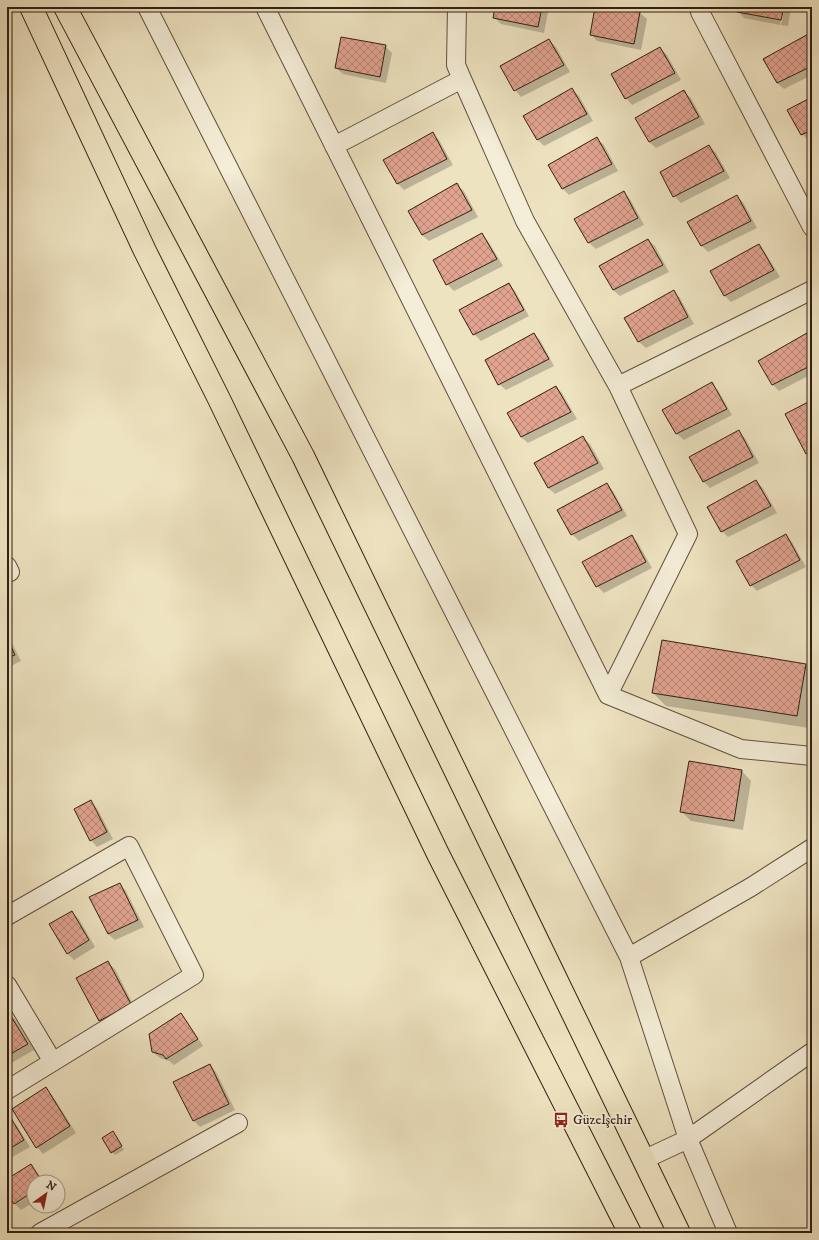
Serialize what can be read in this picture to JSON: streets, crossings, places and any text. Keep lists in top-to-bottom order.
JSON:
{
  "places": {
    "bus stop": ["Güzelşehir"]
  },
  "north": "top right"
}
